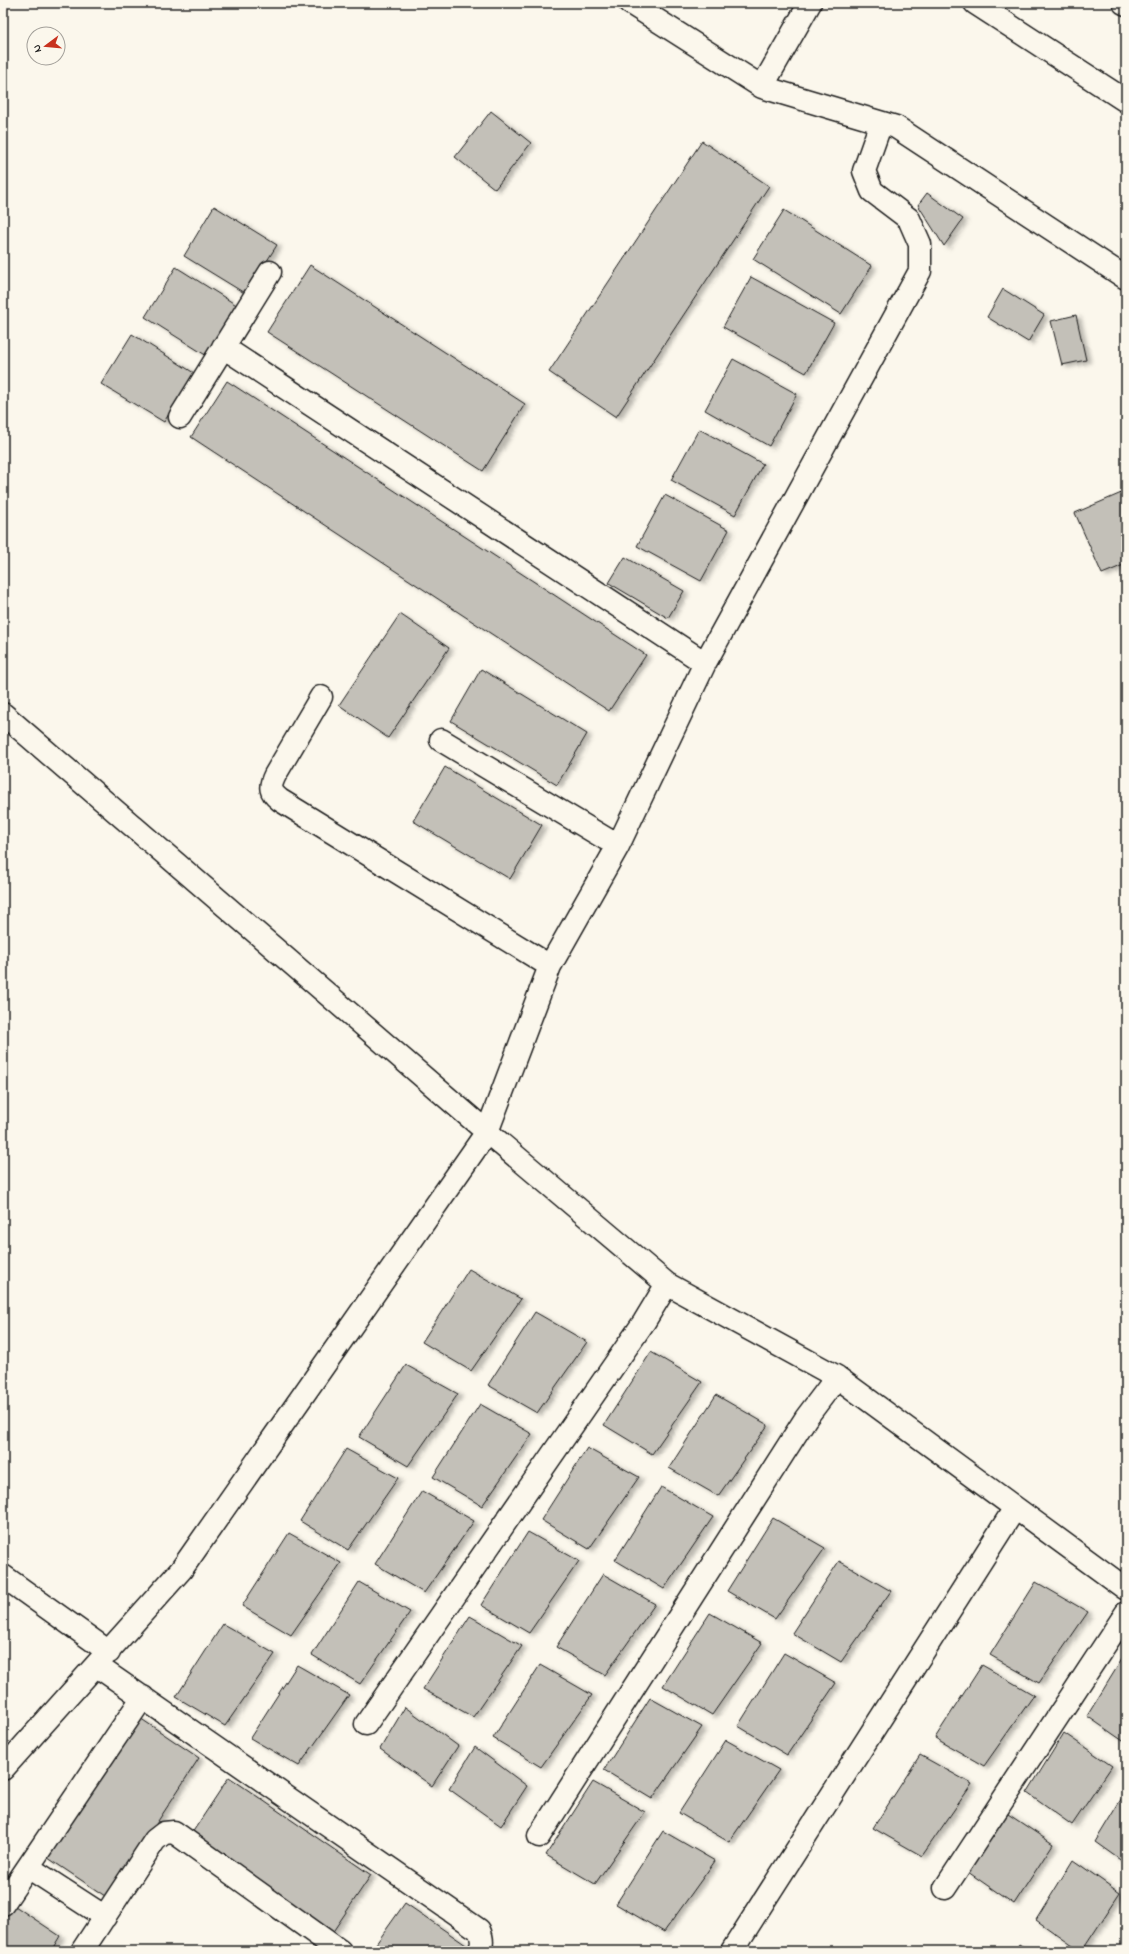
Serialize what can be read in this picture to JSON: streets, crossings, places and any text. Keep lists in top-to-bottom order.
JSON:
{
  "north": "left"
}
